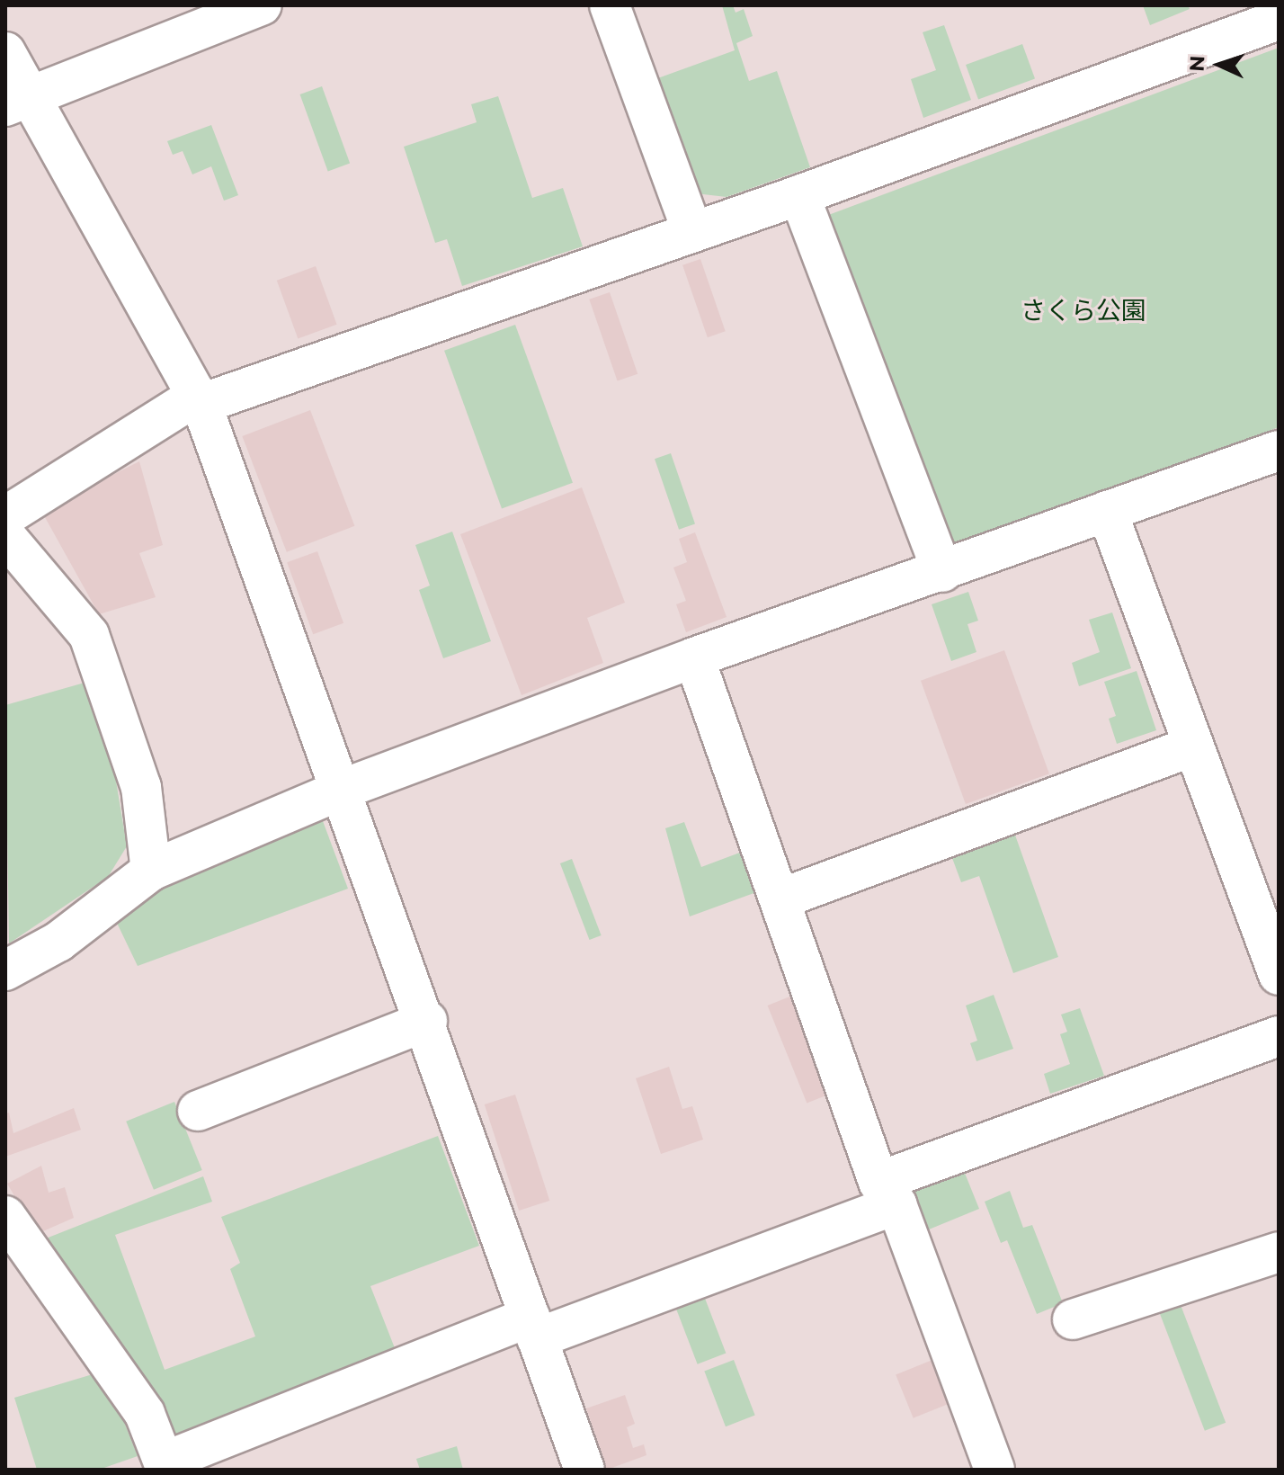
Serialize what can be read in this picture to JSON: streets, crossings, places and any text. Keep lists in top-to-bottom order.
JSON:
{
  "parks": ["さくら公園"],
  "north": "left"
}
